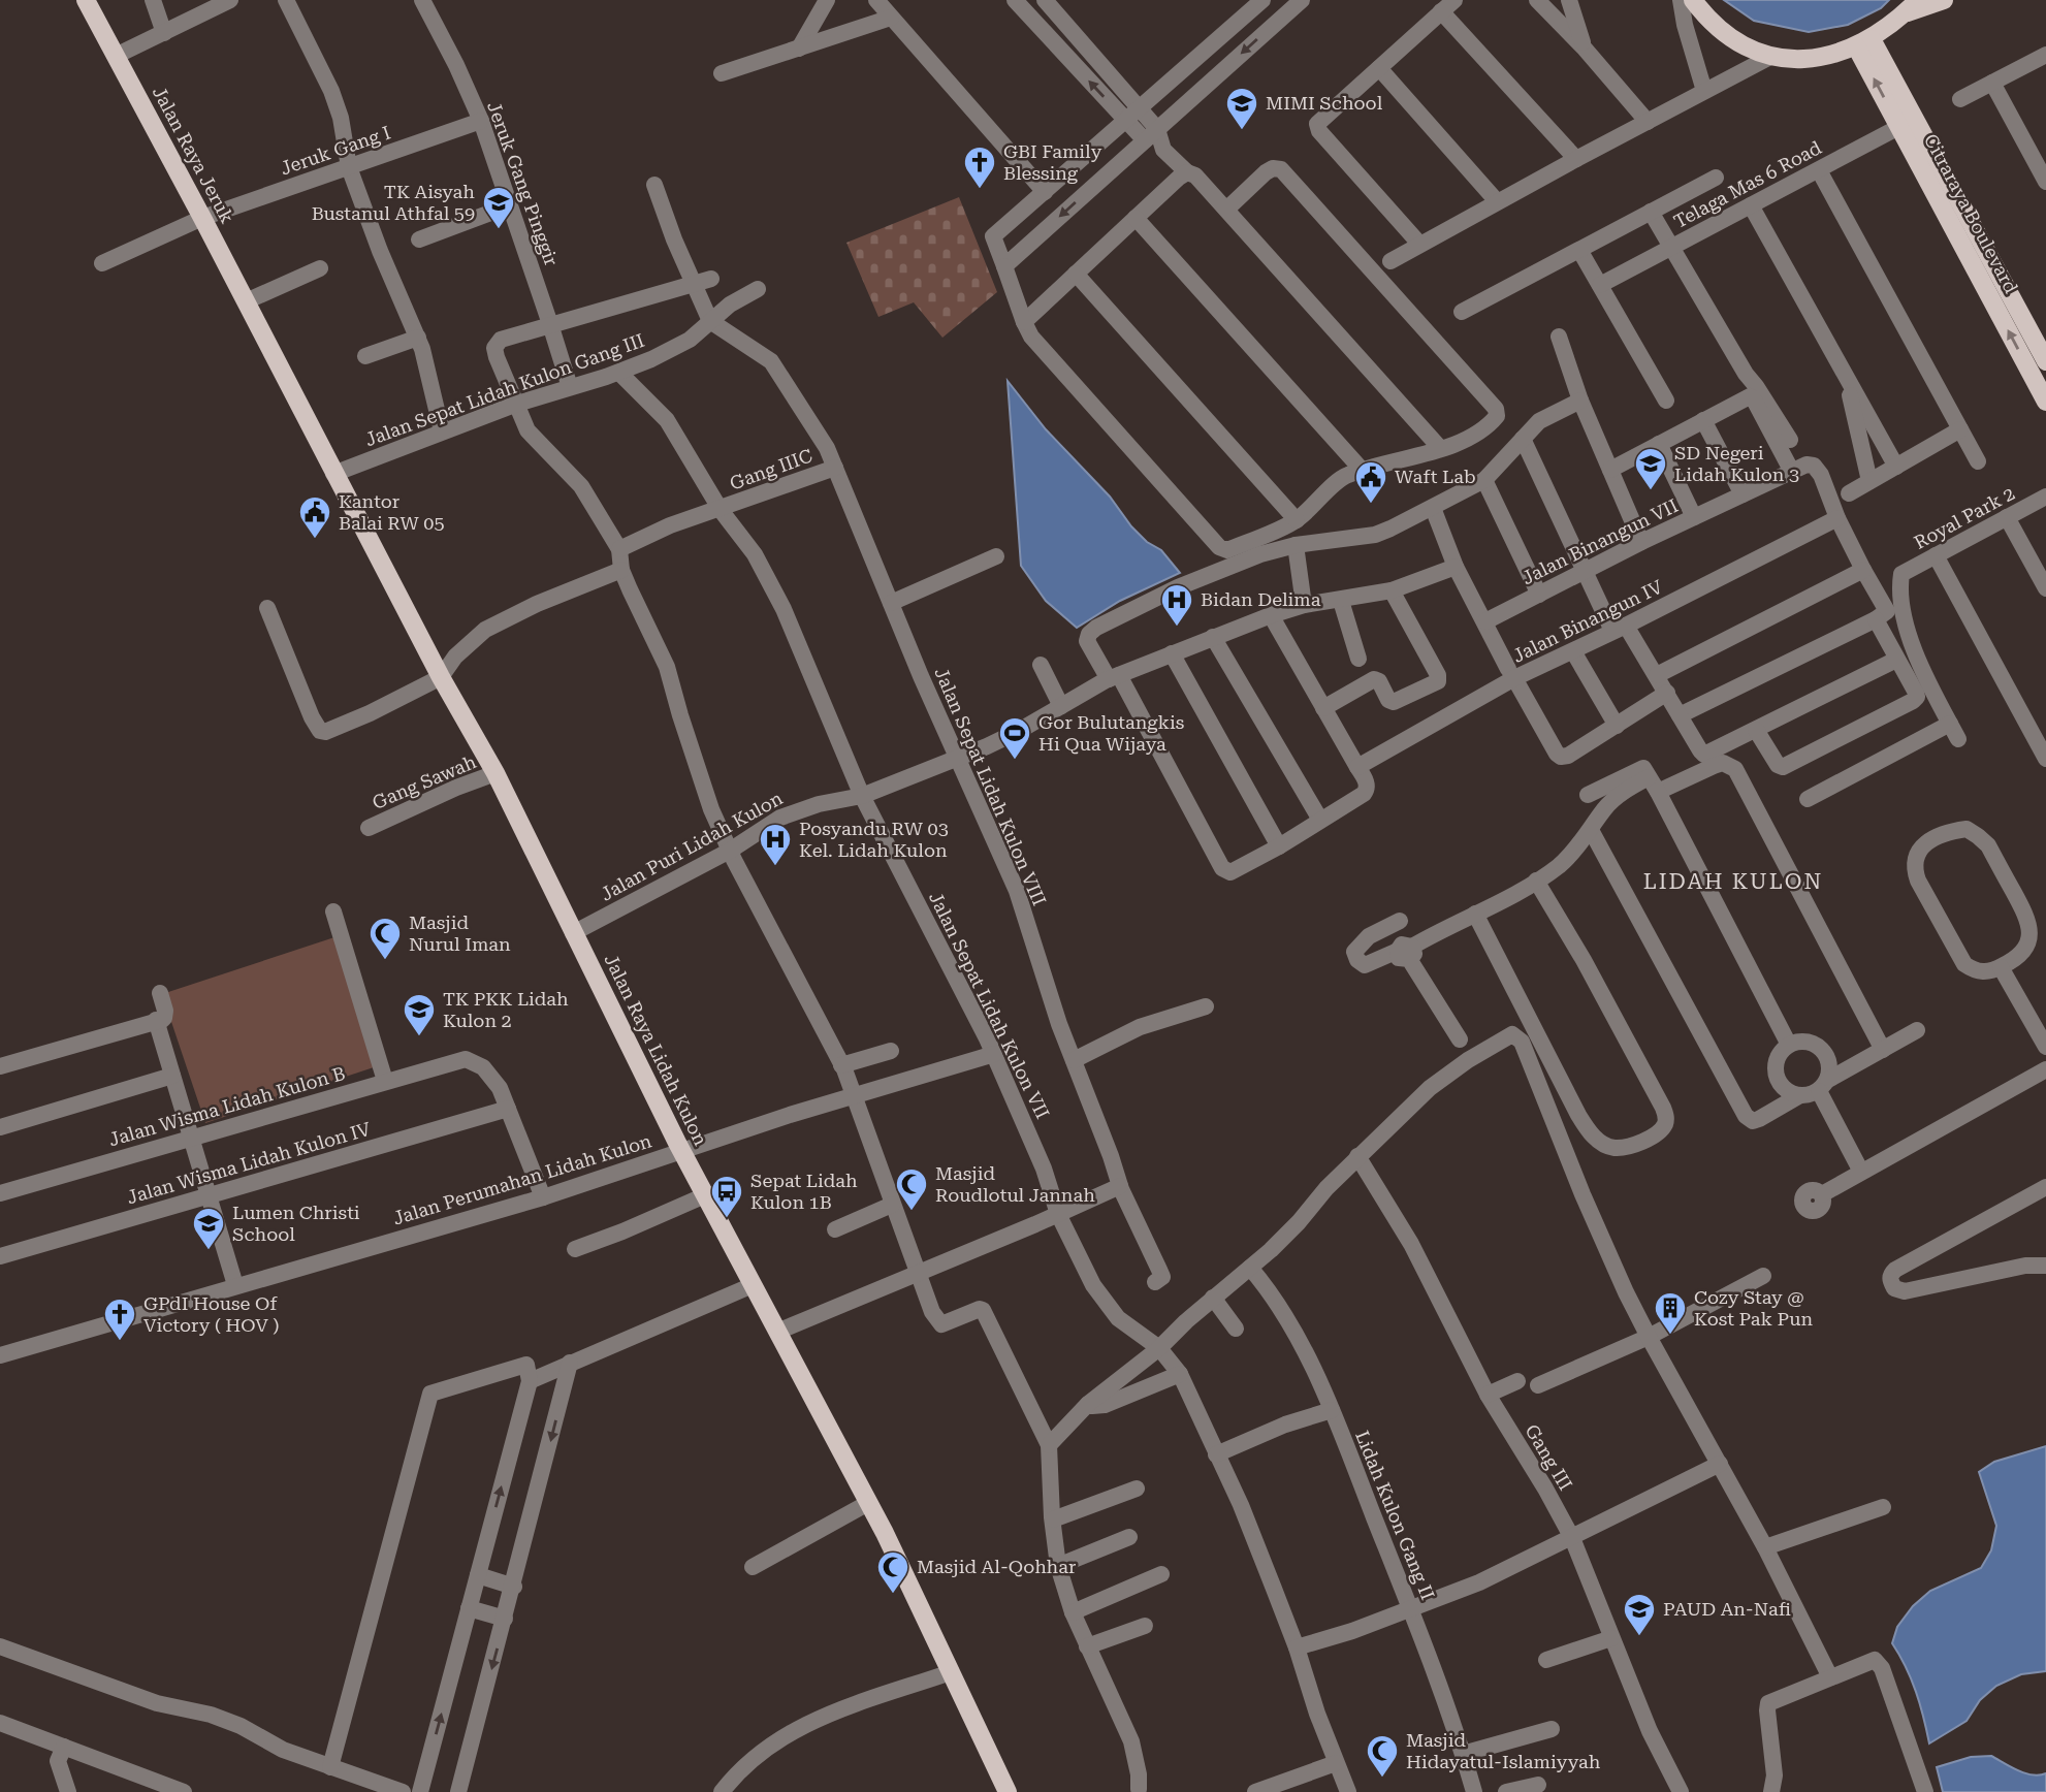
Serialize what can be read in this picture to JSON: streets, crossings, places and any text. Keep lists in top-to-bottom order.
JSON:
{
  "streets": {
    "main road": ["Jalan Raya Jeruk", "Citraraya Boulevard", "Jalan Raya Lidah Kulon"],
    "street": [
      "Jeruk Gang I",
      "Jeruk Gang Pinggir",
      "Telaga Mas 6 Road",
      "Jalan Sepat Lidah Kulon Gang III",
      "Gang IIIC",
      "Royal Park 2",
      "Jalan Binangun VII",
      "Jalan Binangun IV",
      "Gang Sawah",
      "Jalan Sepat Lidah Kulon VIII",
      "Jalan Puri Lidah Kulon",
      "Jalan Sepat Lidah Kulon VII",
      "Jalan Wisma Lidah Kulon B",
      "Jalan Wisma Lidah Kulon IV",
      "Jalan Perumahan Lidah Kulon",
      "Gang III",
      "Lidah Kulon Gang II"
    ]
  },
  "crossings": [
    ["Jeruk Gang I", "Jalan Raya Jeruk"],
    ["Jeruk Gang I", "Jeruk Gang Pinggir"],
    ["Jalan Raya Jeruk", "Jalan Raya Lidah Kulon"],
    ["Jeruk Gang Pinggir", "Jalan Sepat Lidah Kulon Gang III"],
    ["Telaga Mas 6 Road", "Citraraya Boulevard"],
    ["Jalan Sepat Lidah Kulon Gang III", "Jalan Sepat Lidah Kulon VIII"],
    ["Jalan Sepat Lidah Kulon Gang III", "Jalan Sepat Lidah Kulon VII"],
    ["Jalan Sepat Lidah Kulon Gang III", "Jalan Raya Lidah Kulon"],
    ["Gang IIIC", "Jalan Sepat Lidah Kulon VIII"],
    ["Gang IIIC", "Jalan Sepat Lidah Kulon VII"],
    ["Gang Sawah", "Jalan Raya Lidah Kulon"],
    ["Jalan Sepat Lidah Kulon VIII", "Jalan Puri Lidah Kulon"],
    ["Jalan Puri Lidah Kulon", "Jalan Sepat Lidah Kulon VII"],
    ["Jalan Puri Lidah Kulon", "Jalan Raya Lidah Kulon"],
    ["Jalan Sepat Lidah Kulon VII", "Jalan Perumahan Lidah Kulon"],
    ["Jalan Raya Lidah Kulon", "Jalan Perumahan Lidah Kulon"],
    ["Jalan Wisma Lidah Kulon B", "Jalan Wisma Lidah Kulon IV"]
  ],
  "districts": ["LIDAH KULON"],
  "places": {
    "school or university": [
      "MIMI School",
      "TK Aisyah Bustanul Athfal 59",
      "SD Negeri Lidah Kulon 3",
      "TK PKK Lidah Kulon 2",
      "Lumen Christi School",
      "PAUD An-Nafi"
    ],
    "church": ["GBI Family Blessing", "GPdI House Of Victory ( HOV )"],
    "public building": ["Waft Lab", "Kantor Balai RW 05"],
    "hospital": ["Bidan Delima", "Posyandu RW 03 Kel. Lidah Kulon"],
    "sports": ["Gor Bulutangkis Hi Qua Wijaya"],
    "mosque": [
      "Masjid Nurul Iman",
      "Masjid Roudlotul Jannah",
      "Masjid Al-Qohhar",
      "Masjid Hidayatul-Islamiyyah"
    ],
    "bus stop": ["Sepat Lidah Kulon 1B"],
    "building": ["Cozy Stay @ Kost Pak Pun"]
  }
}
